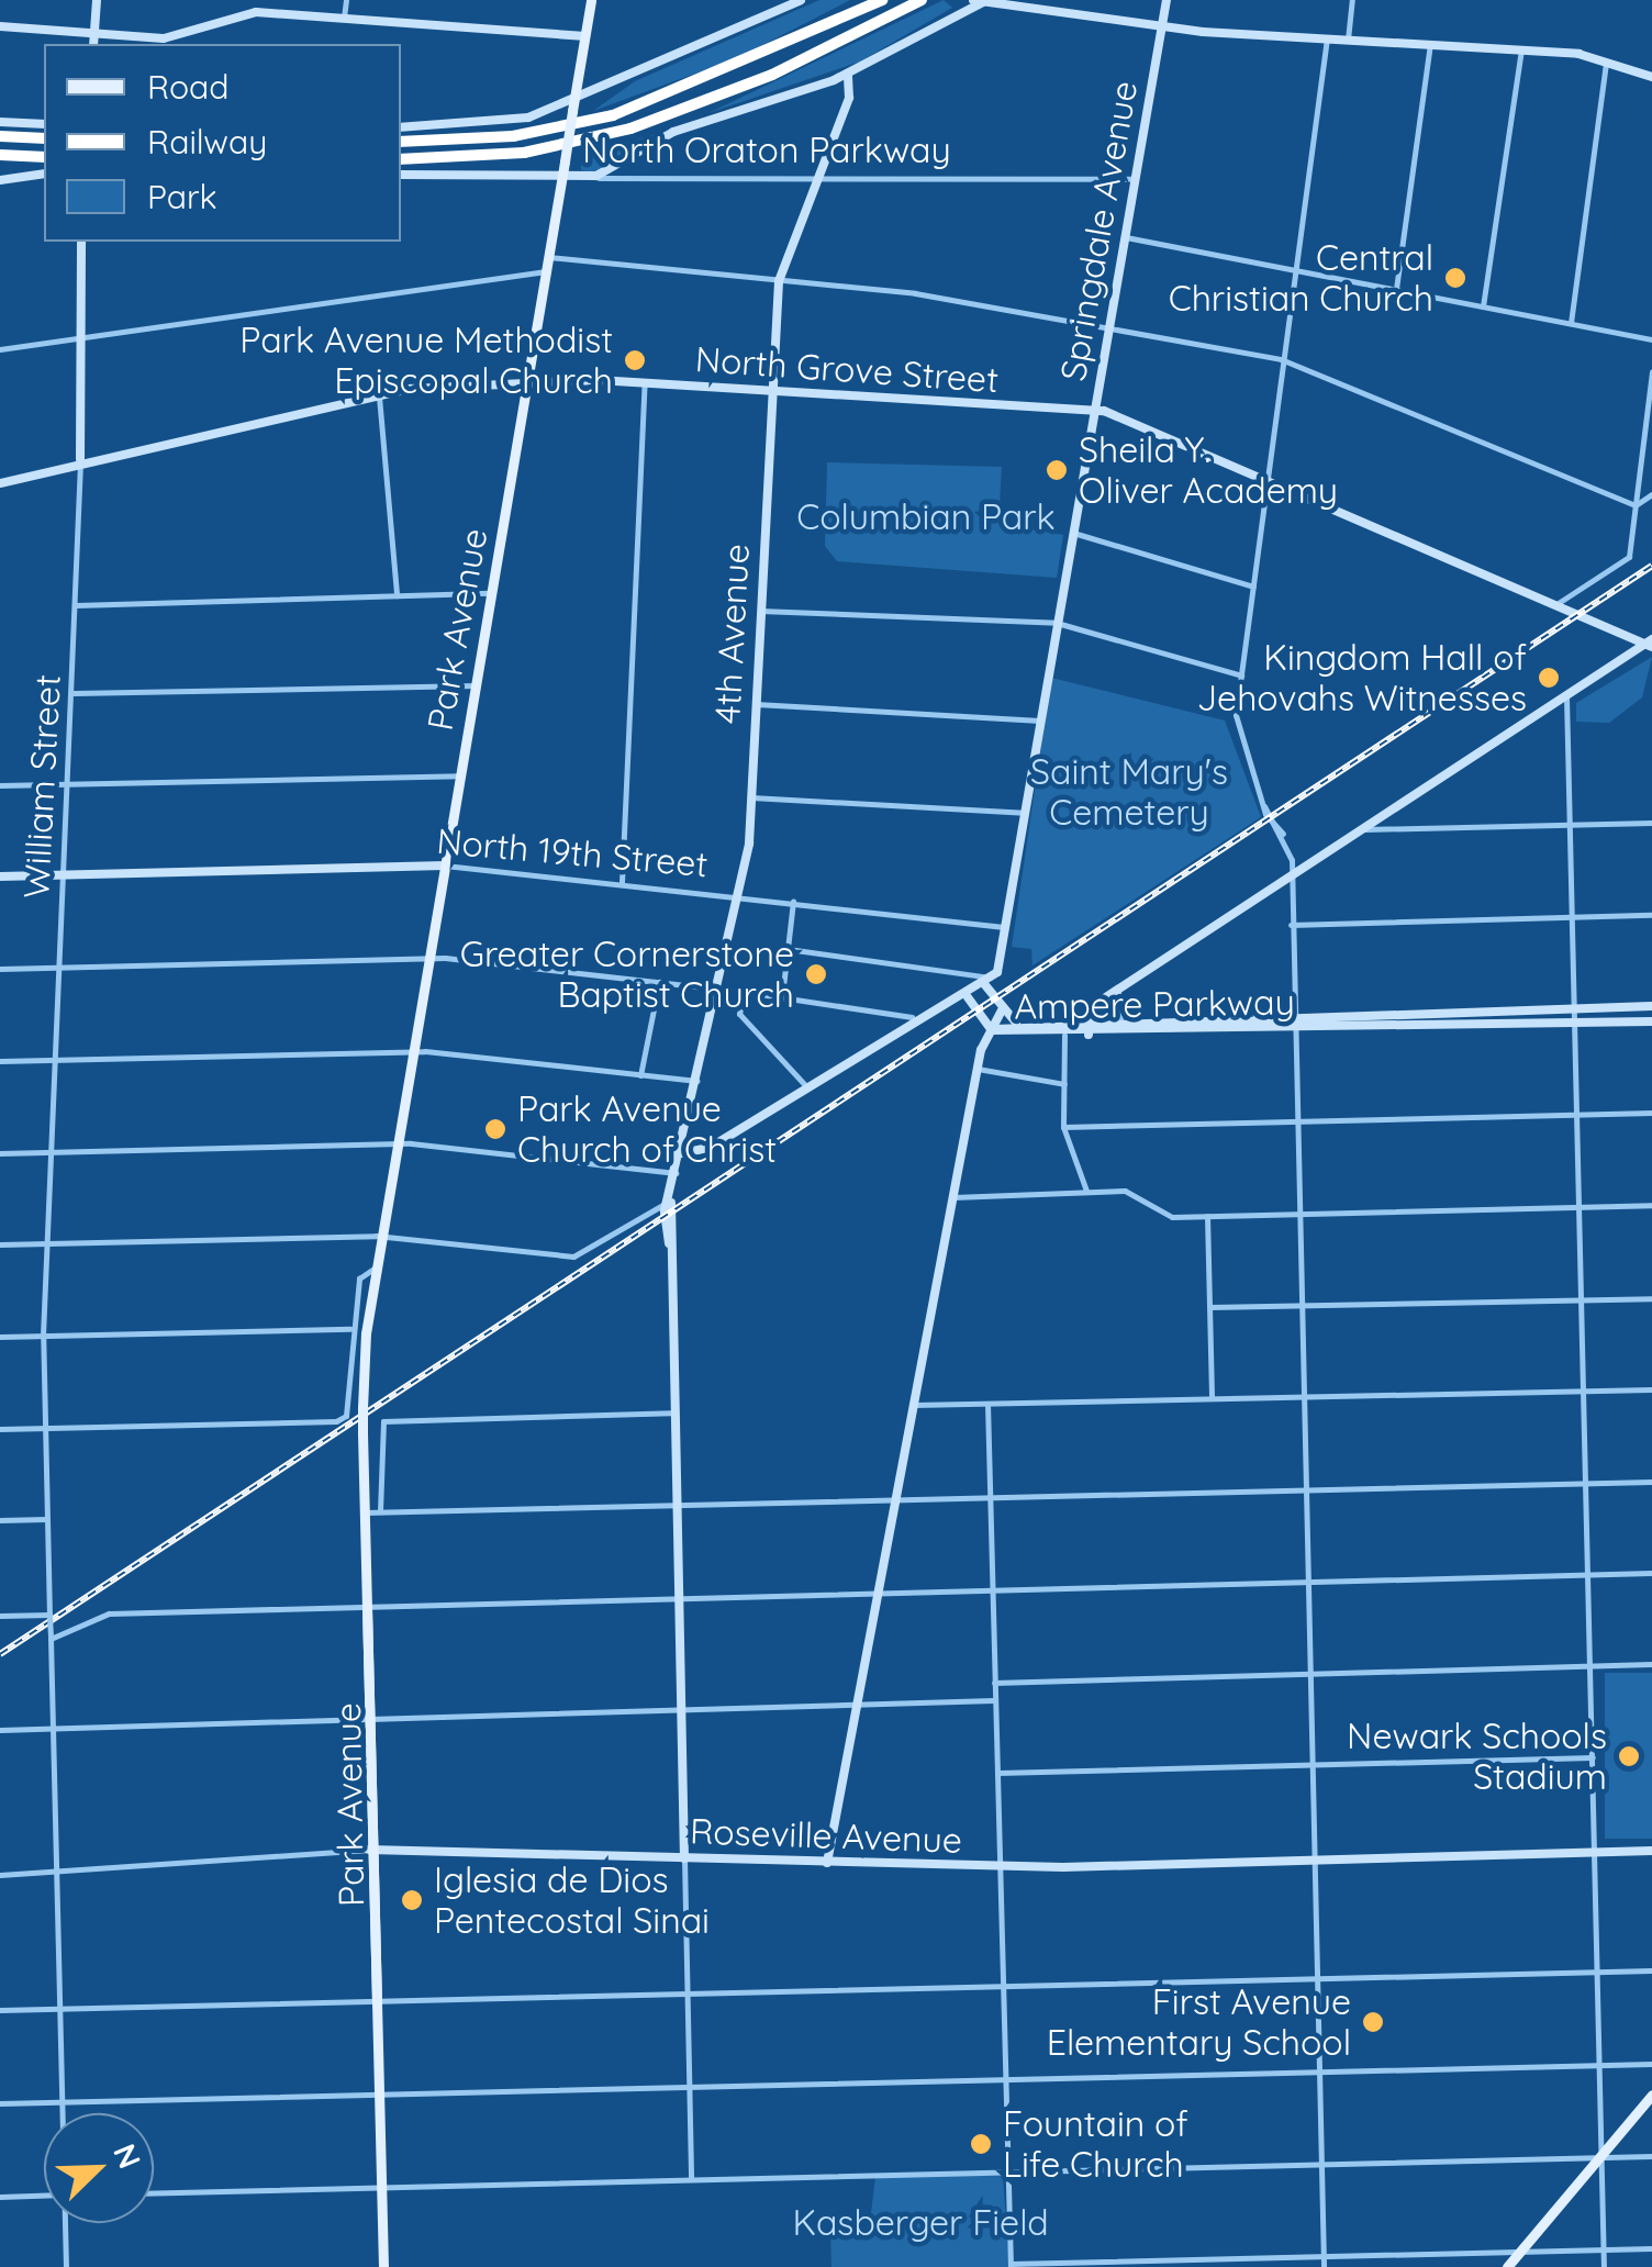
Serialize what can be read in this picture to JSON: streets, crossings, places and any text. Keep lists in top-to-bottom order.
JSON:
{
  "streets": {
    "main road": ["Park Avenue"],
    "street": [
      "North Oraton Parkway",
      "Springdale Avenue",
      "North Grove Street",
      "4th Avenue",
      "William Street",
      "North 19th Street",
      "Ampere Parkway",
      "Roseville Avenue"
    ]
  },
  "crossings": [
    ["North Oraton Parkway", "Springdale Avenue"],
    ["North Oraton Parkway", "Park Avenue"],
    ["North Oraton Parkway", "4th Avenue"],
    ["Springdale Avenue", "North Grove Street"],
    ["Springdale Avenue", "North 19th Street"],
    ["North Grove Street", "Park Avenue"],
    ["North Grove Street", "4th Avenue"],
    ["North Grove Street", "William Street"],
    ["Park Avenue", "William Street"],
    ["Park Avenue", "North 19th Street"],
    ["Park Avenue", "Roseville Avenue"],
    ["4th Avenue", "North 19th Street"],
    ["4th Avenue", "Roseville Avenue"],
    ["William Street", "North 19th Street"],
    ["William Street", "Roseville Avenue"]
  ],
  "parks": ["Columbian Park", "Saint Mary's Cemetery", "Kasberger Field"],
  "places": [
    "Central Christian Church",
    "Park Avenue Methodist Episcopal Church",
    "Sheila Y. Oliver Academy",
    "Kingdom Hall of Jehovahs Witnesses",
    "Greater Cornerstone Baptist Church",
    "Park Avenue Church of Christ",
    "Newark Schools Stadium",
    "Iglesia de Dios Pentecostal Sinai",
    "First Avenue Elementary School",
    "Fountain of Life Church"
  ],
  "legend": ["Road", "Railway", "Park"],
  "north": "top right"
}
